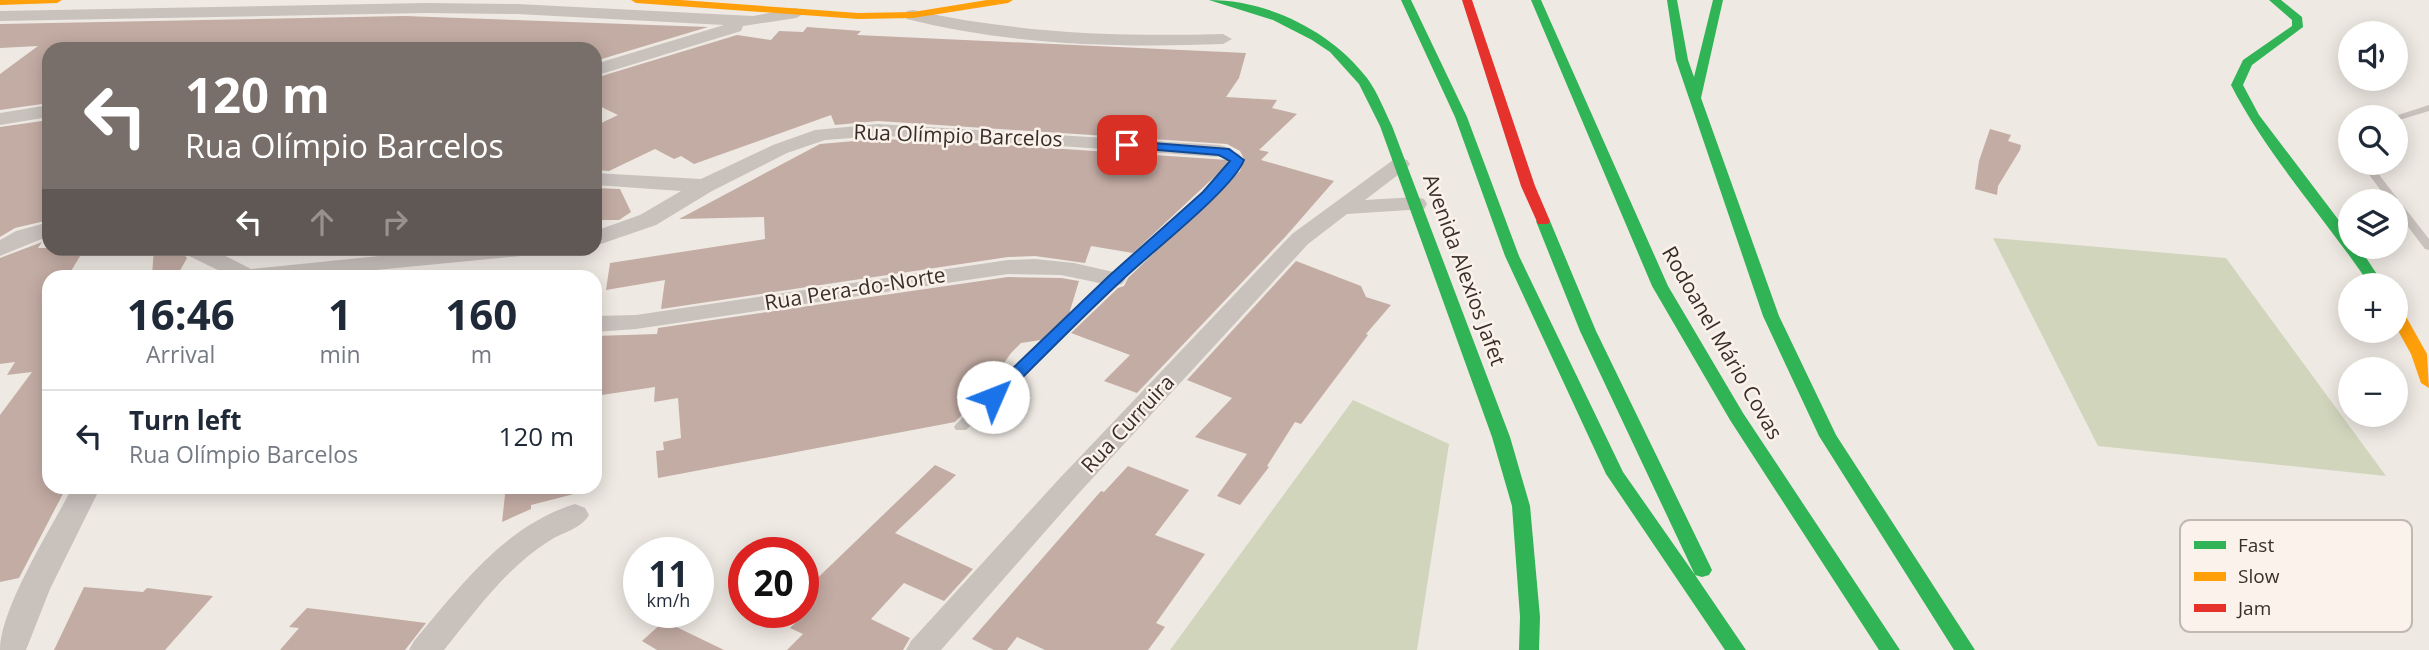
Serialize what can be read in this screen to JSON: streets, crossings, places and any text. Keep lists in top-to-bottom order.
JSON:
{
  "streets": {
    "main road": ["Avenida Alexios Jafet", "Rodoanel Mário Covas"],
    "street": ["Rua Olímpio Barcelos", "Rua Pera-do-Norte", "Rua Curruira"]
  },
  "crossings": [
    ["Avenida Alexios Jafet", "Rua Curruira"]
  ],
  "legend": ["Fast", "Slow", "Jam"],
  "page": {
    "map_buttons": ["+", "−"],
    "turn": ["120 m", "Rua Olímpio Barcelos"],
    "eta": [
      "16:46",
      "Arrival",
      "1",
      "min",
      "160",
      "m"
    ],
    "list": [
      {
        "name": "Turn left",
        "note": "Rua Olímpio Barcelos",
        "value": "120 m"
      }
    ],
    "speed": "11 km/h",
    "limit": "20"
  }
}
